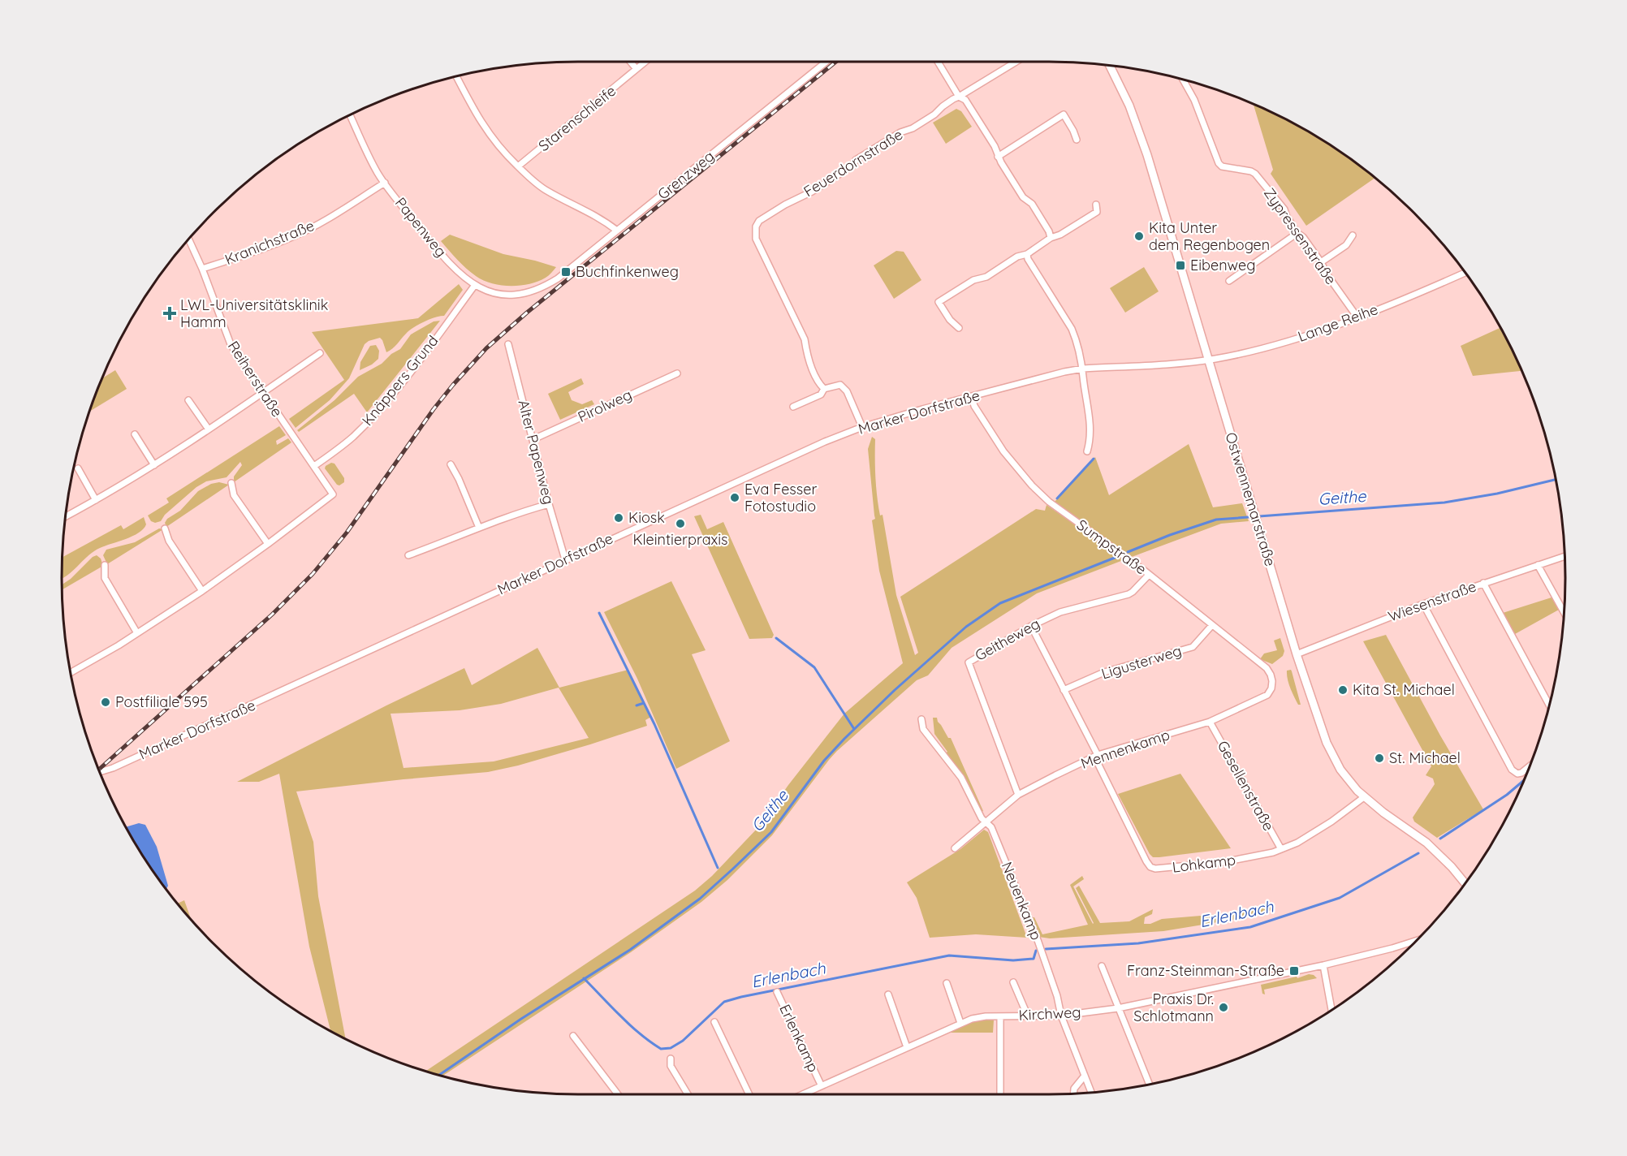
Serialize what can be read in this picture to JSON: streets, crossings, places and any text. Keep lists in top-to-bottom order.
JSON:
{
  "streets": {
    "street": [
      "Starenschleife",
      "Feuerdornstraße",
      "Grenzweg",
      "Papenweg",
      "Zypressenstraße",
      "Kranichstraße",
      "Lange Reihe",
      "Reiherstraße",
      "Knäppers Grund",
      "Pirolweg",
      "Marker Dorfstraße",
      "Alter Papenweg",
      "Ostwennemarstraße",
      "Sumpstraße",
      "Wiesenstraße",
      "Geitheweg",
      "Ligusterweg",
      "Mennenkamp",
      "Gesellenstraße",
      "Lohkamp",
      "Neuenkamp",
      "Kirchweg",
      "Erlenkamp"
    ]
  },
  "crossings": [
    ["Grenzweg", "Papenweg"],
    ["Papenweg", "Kranichstraße"],
    ["Papenweg", "Knäppers Grund"],
    ["Zypressenstraße", "Lange Reihe"],
    ["Kranichstraße", "Reiherstraße"],
    ["Lange Reihe", "Marker Dorfstraße"],
    ["Lange Reihe", "Ostwennemarstraße"],
    ["Reiherstraße", "Knäppers Grund"],
    ["Pirolweg", "Alter Papenweg"],
    ["Marker Dorfstraße", "Alter Papenweg"],
    ["Marker Dorfstraße", "Sumpstraße"],
    ["Ostwennemarstraße", "Wiesenstraße"],
    ["Ostwennemarstraße", "Lohkamp"],
    ["Sumpstraße", "Geitheweg"],
    ["Sumpstraße", "Ligusterweg"],
    ["Sumpstraße", "Mennenkamp"],
    ["Geitheweg", "Mennenkamp"],
    ["Geitheweg", "Lohkamp"],
    ["Ligusterweg", "Lohkamp"],
    ["Mennenkamp", "Gesellenstraße"],
    ["Mennenkamp", "Lohkamp"],
    ["Mennenkamp", "Neuenkamp"],
    ["Gesellenstraße", "Lohkamp"],
    ["Neuenkamp", "Kirchweg"],
    ["Kirchweg", "Erlenkamp"]
  ],
  "water": ["Geithe", "Erlenbach"],
  "places": {
    "other": [
      "Kita Unter dem Regenbogen",
      "Eva Fesser Fotostudio",
      "Kiosk",
      "Kleintierpraxis",
      "Kita St. Michael",
      "Postfiliale 595",
      "St. Michael",
      "Praxis Dr. Schlotmann"
    ],
    "transit": ["Eibenweg", "Buchfinkenweg", "Franz-Steinman-Straße"],
    "health": ["LWL-Universitätsklinik Hamm"]
  }
}
